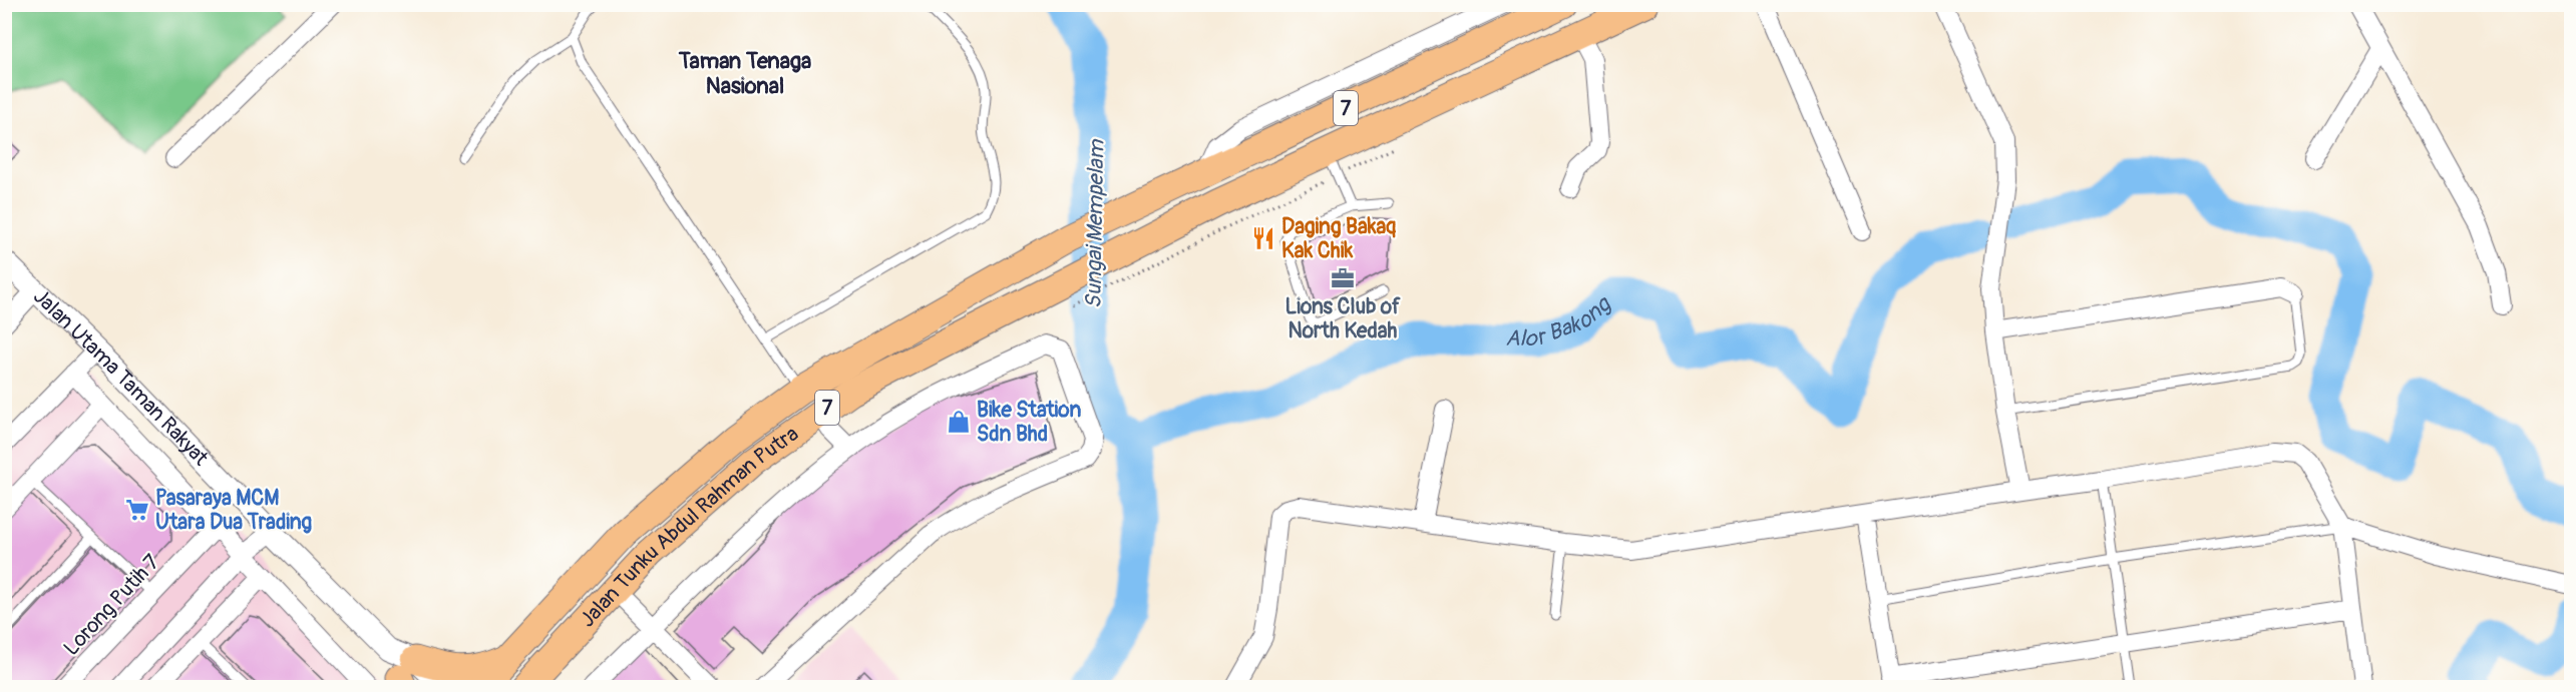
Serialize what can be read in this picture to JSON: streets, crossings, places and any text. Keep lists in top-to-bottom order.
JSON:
{
  "streets": {
    "main road": ["7", "Jalan Tunku Abdul Rahman Putra"],
    "street": ["Jalan Utama Taman Rakyat", "Lorong Putih 7"]
  },
  "districts": ["Taman Tenaga Nasional"],
  "water": ["Sungai Mempelam", "Alor Bakong"],
  "places": {
    "restaurant": ["Daging Bakaq Kak Chik"],
    "office": ["Lions Club of North Kedah"],
    "shop": ["Bike Station Sdn Bhd"],
    "supermarket": ["Pasaraya MCM Utara Dua Trading"]
  }
}
